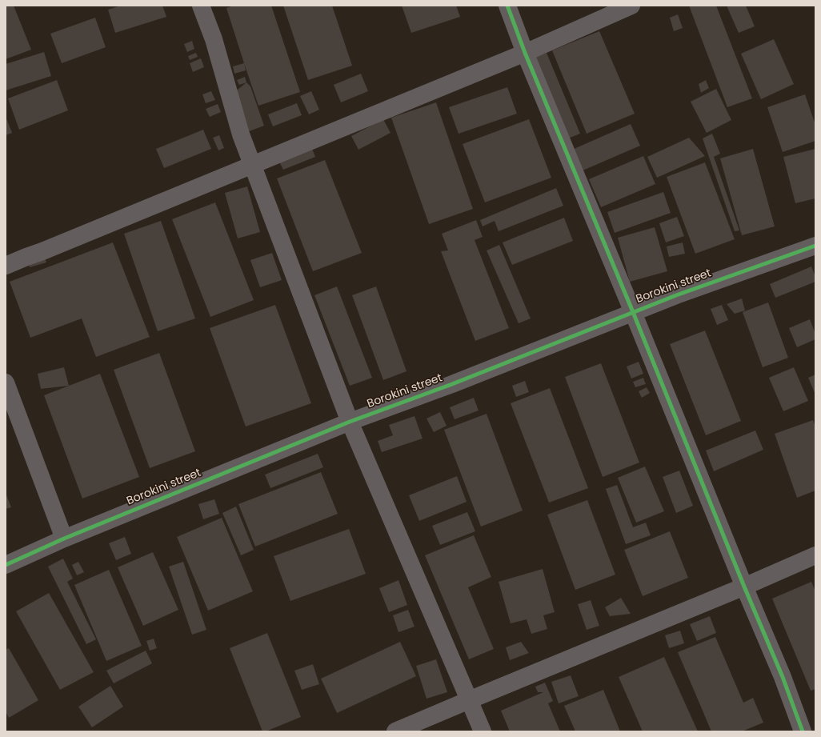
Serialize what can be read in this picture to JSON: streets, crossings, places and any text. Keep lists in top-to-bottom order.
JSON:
{
  "streets": {
    "street": ["Borokini street"]
  }
}
